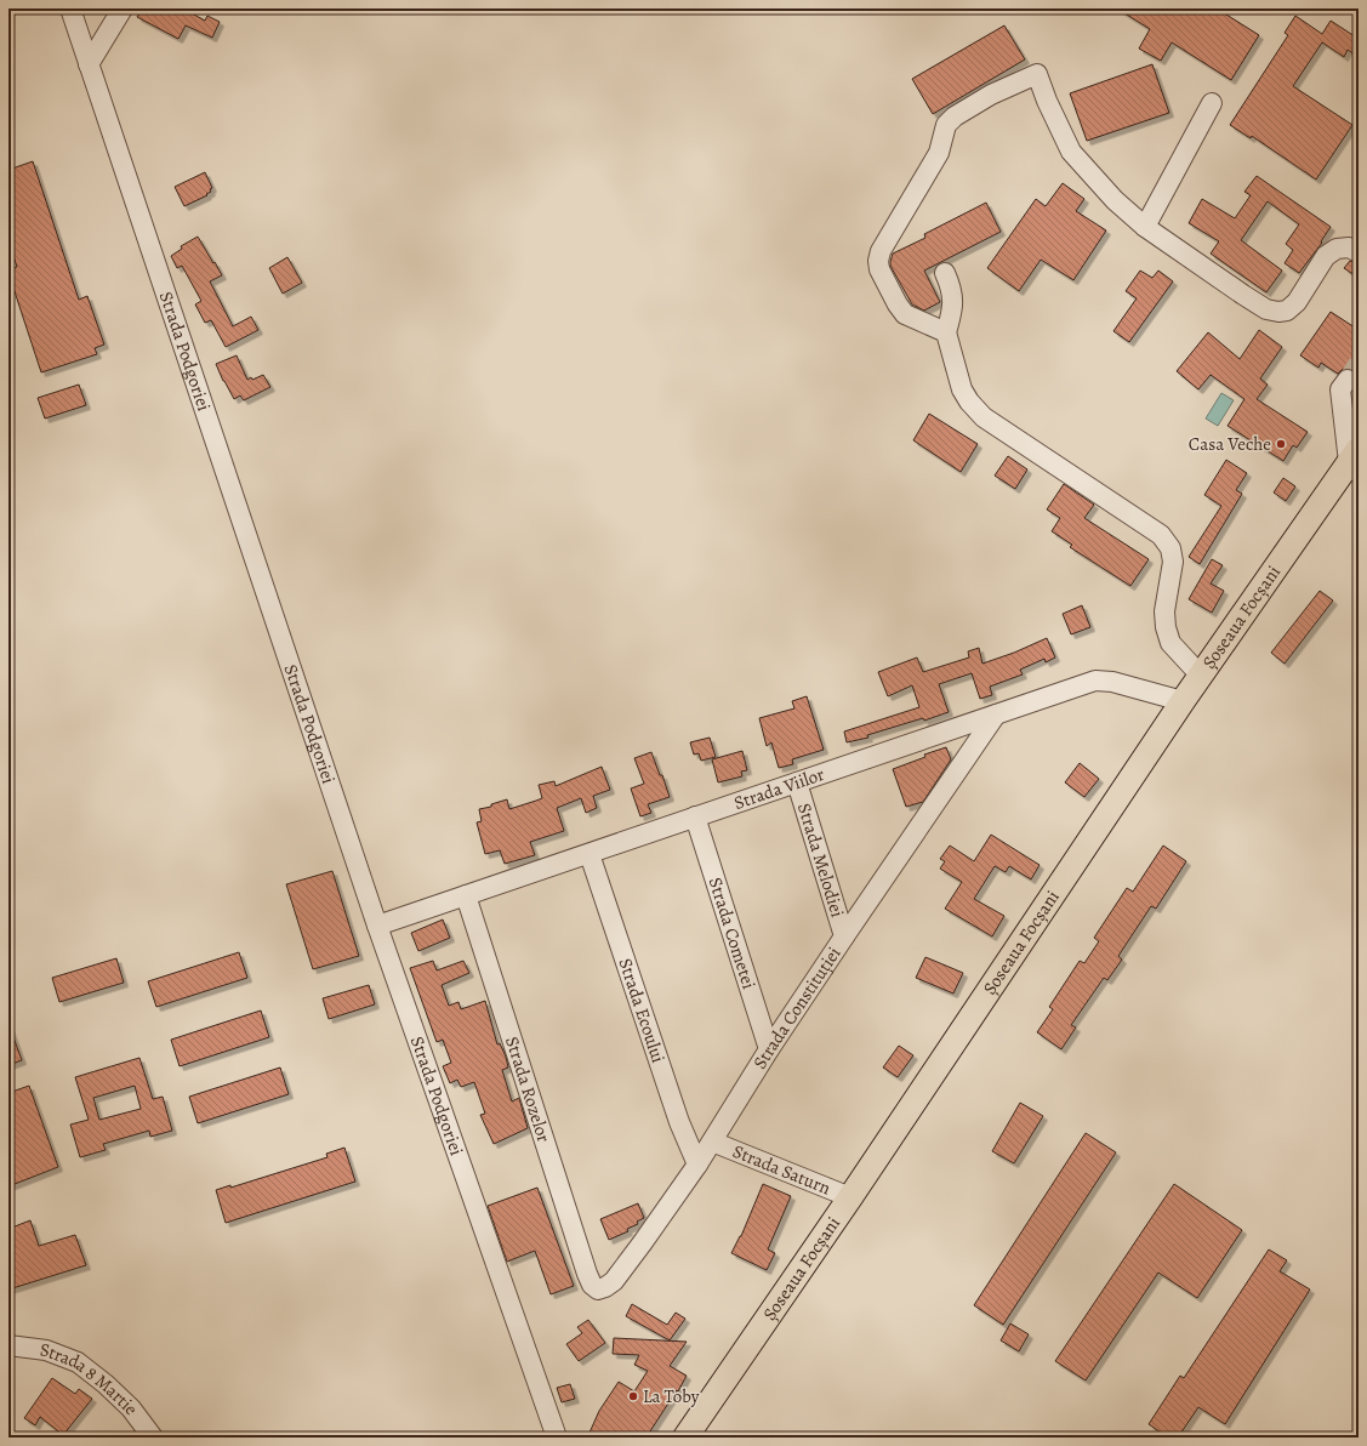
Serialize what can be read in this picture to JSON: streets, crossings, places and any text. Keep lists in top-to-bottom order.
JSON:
{
  "streets": {
    "main road": ["Șoseaua Focșani"],
    "street": [
      "Strada Podgoriei",
      "Strada Viilor",
      "Strada Melodiei",
      "Strada Cometei",
      "Strada Constituției",
      "Strada Ecoului",
      "Strada Rozelor",
      "Strada Saturn",
      "Strada 8 Martie"
    ]
  },
  "crossings": [
    ["Strada Podgoriei", "Strada Viilor"],
    ["Șoseaua Focșani", "Strada Viilor"],
    ["Șoseaua Focșani", "Strada Saturn"],
    ["Strada Viilor", "Strada Melodiei"],
    ["Strada Viilor", "Strada Cometei"],
    ["Strada Viilor", "Strada Constituției"],
    ["Strada Viilor", "Strada Ecoului"],
    ["Strada Viilor", "Strada Rozelor"],
    ["Strada Melodiei", "Strada Constituției"],
    ["Strada Cometei", "Strada Constituției"],
    ["Strada Constituției", "Strada Ecoului"],
    ["Strada Constituției", "Strada Rozelor"],
    ["Strada Constituției", "Strada Saturn"]
  ],
  "places": ["Casa Veche", "La Toby"]
}
